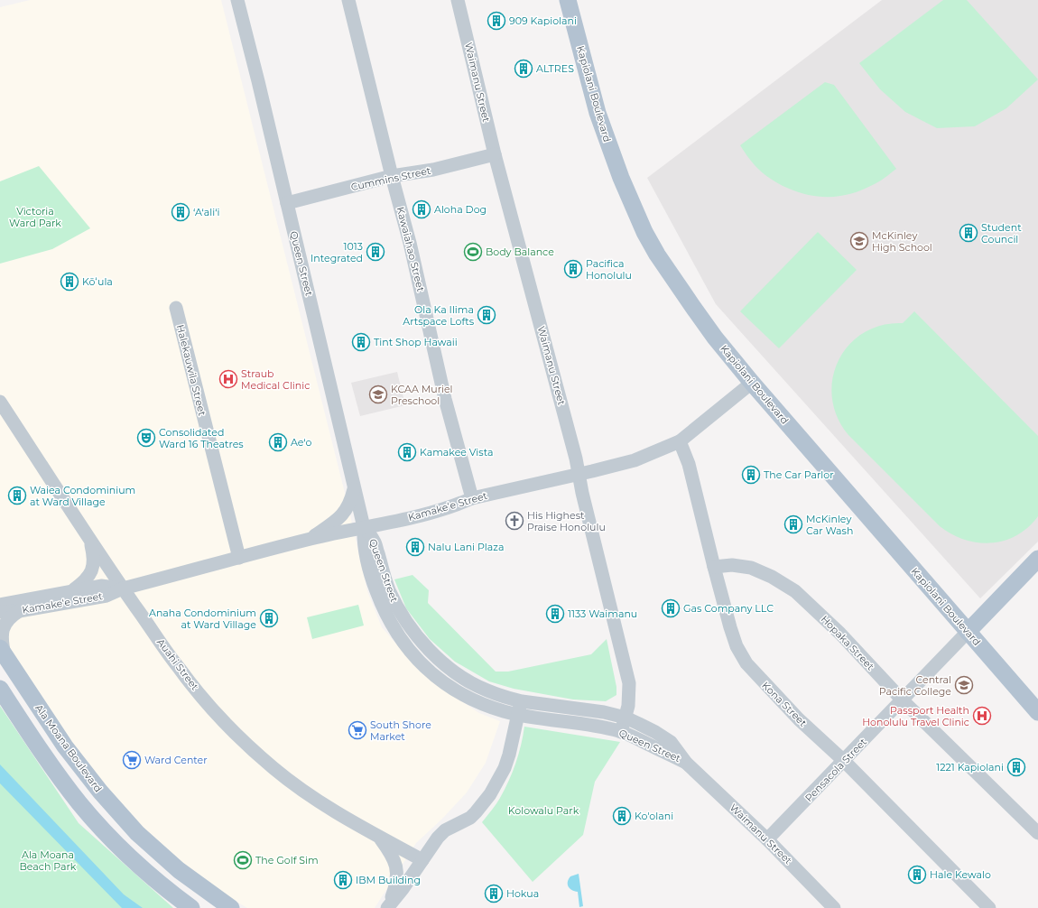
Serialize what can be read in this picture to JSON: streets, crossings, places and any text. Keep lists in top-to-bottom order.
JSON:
{
  "streets": {
    "main road": ["Kapiolani Boulevard", "Ala Moana Boulevard", "Pensacola Street"],
    "street": [
      "Waimanu Street",
      "Cummins Street",
      "Kawaiahao Street",
      "Queen Street",
      "Halekauwila Street",
      "Kamakeʻe Street",
      "Hopaka Street",
      "Auahi Street",
      "Kona Street"
    ]
  },
  "crossings": [
    ["Waimanu Street", "Cummins Street"],
    ["Waimanu Street", "Queen Street"],
    ["Waimanu Street", "Kamakeʻe Street"],
    ["Waimanu Street", "Pensacola Street"],
    ["Kapiolani Boulevard", "Kamakeʻe Street"],
    ["Kapiolani Boulevard", "Pensacola Street"],
    ["Cummins Street", "Kawaiahao Street"],
    ["Cummins Street", "Queen Street"],
    ["Kawaiahao Street", "Kamakeʻe Street"],
    ["Queen Street", "Kamakeʻe Street"],
    ["Halekauwila Street", "Kamakeʻe Street"],
    ["Kamakeʻe Street", "Auahi Street"],
    ["Kamakeʻe Street", "Kona Street"],
    ["Hopaka Street", "Kona Street"],
    ["Hopaka Street", "Pensacola Street"],
    ["Kona Street", "Pensacola Street"]
  ],
  "parks": ["Victoria Ward Park", "Kolowalu Park", "Ala Moana Beach Park"],
  "places": {
    "building": [
      "909 Kapiolani",
      "ALTRES",
      "Aloha Dog",
      "‘A‘ali‘i",
      "Student Council",
      "1013 Integrated",
      "Pacifica Honolulu",
      "Kōʻula",
      "Ola Ka Ilima Artspace Lofts",
      "Tint Shop Hawaii",
      "Ae‘o",
      "Kamakee Vista",
      "The Car Parlor",
      "Waiea Condominium at Ward Village",
      "McKinley Car Wash",
      "Nalu Lani Plaza",
      "Gas Company LLC",
      "1133 Waimanu",
      "Anaha Condominium at Ward Village",
      "1221 Kapiolani",
      "Ko'olani",
      "Hale Kewalo",
      "IBM Building",
      "Hokua"
    ],
    "school or university": ["McKinley High School", "KCAA Muriel Preschool", "Central Pacific College"],
    "sports": ["Body Balance", "The Golf Sim"],
    "hospital": ["Straub Medical Clinic", "Passport Health Honolulu Travel Clinic"],
    "theatre": ["Consolidated Ward 16 Theatres"],
    "church": ["His Highest Praise Honolulu"],
    "supermarket": ["South Shore Market", "Ward Center"]
  }
}
